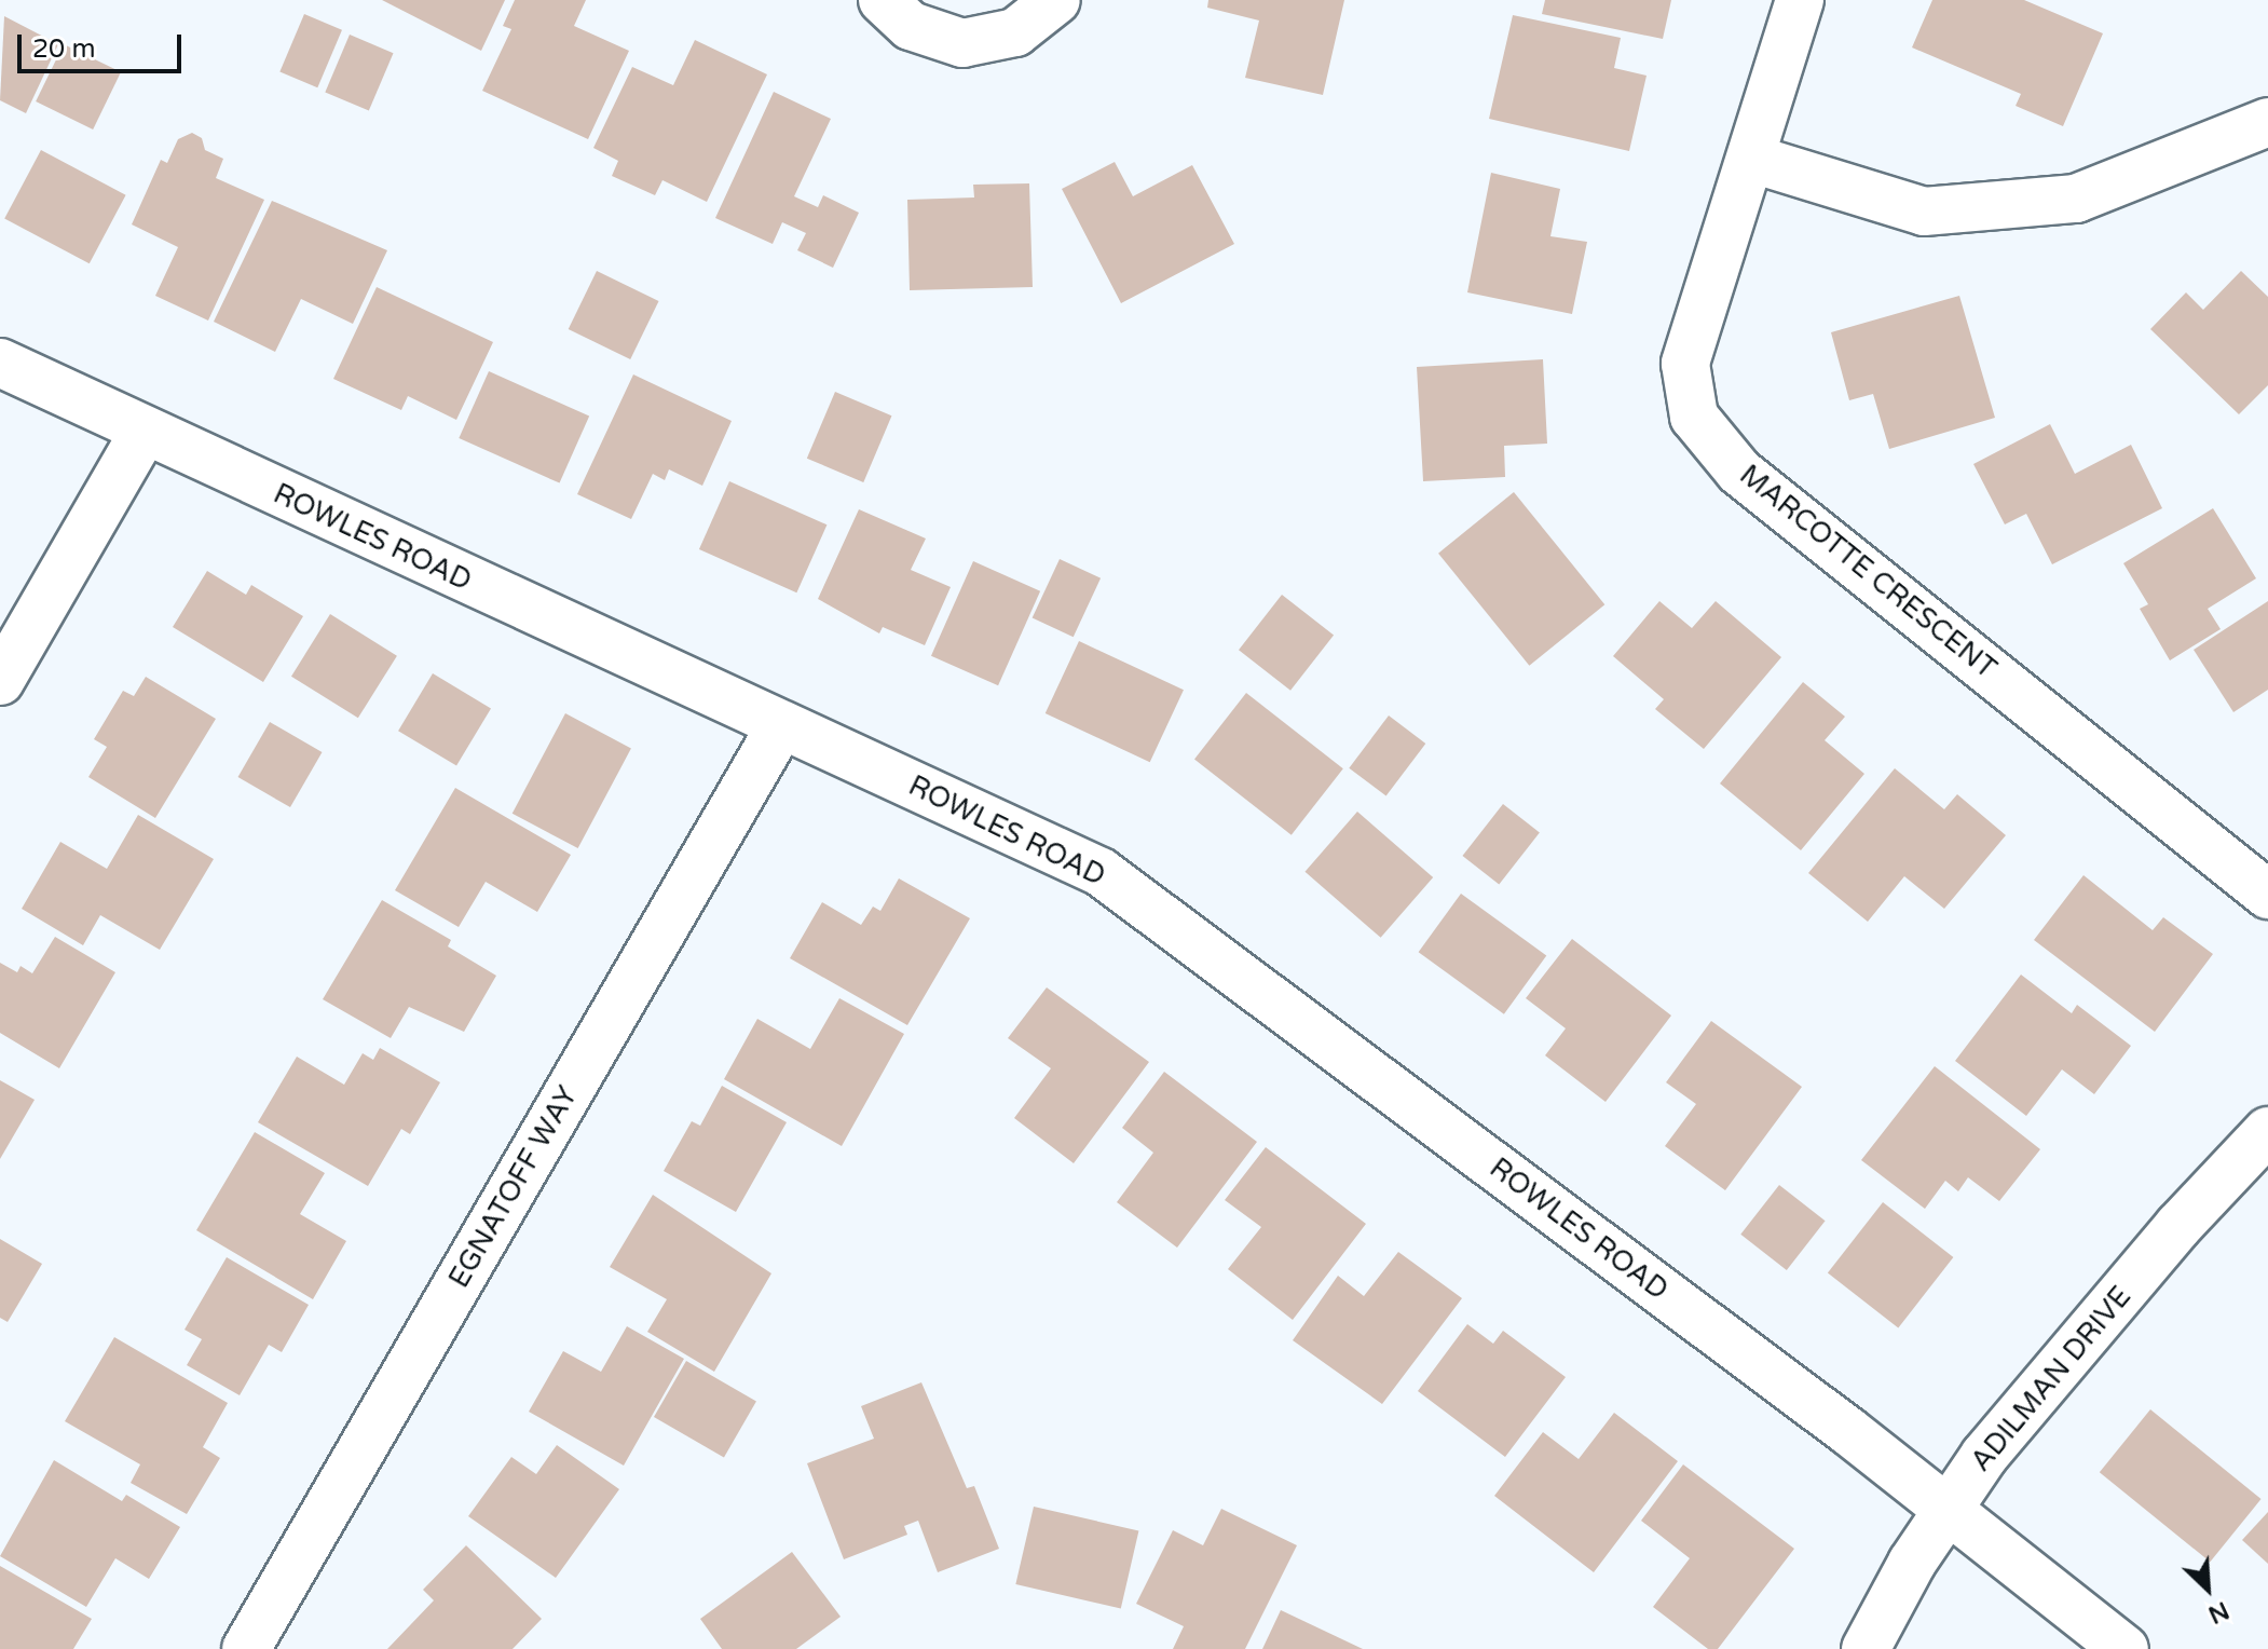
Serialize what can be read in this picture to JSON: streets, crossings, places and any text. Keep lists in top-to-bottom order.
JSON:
{
  "streets": {
    "street": [
      "ROWLES ROAD",
      "MARCOTTE CRESCENT",
      "EGNATOFF WAY",
      "ADILMAN DRIVE"
    ]
  },
  "crossings": [
    ["ROWLES ROAD", "EGNATOFF WAY"],
    ["ROWLES ROAD", "ADILMAN DRIVE"]
  ],
  "scale_bar": "20 m",
  "north": "bottom right"
}
